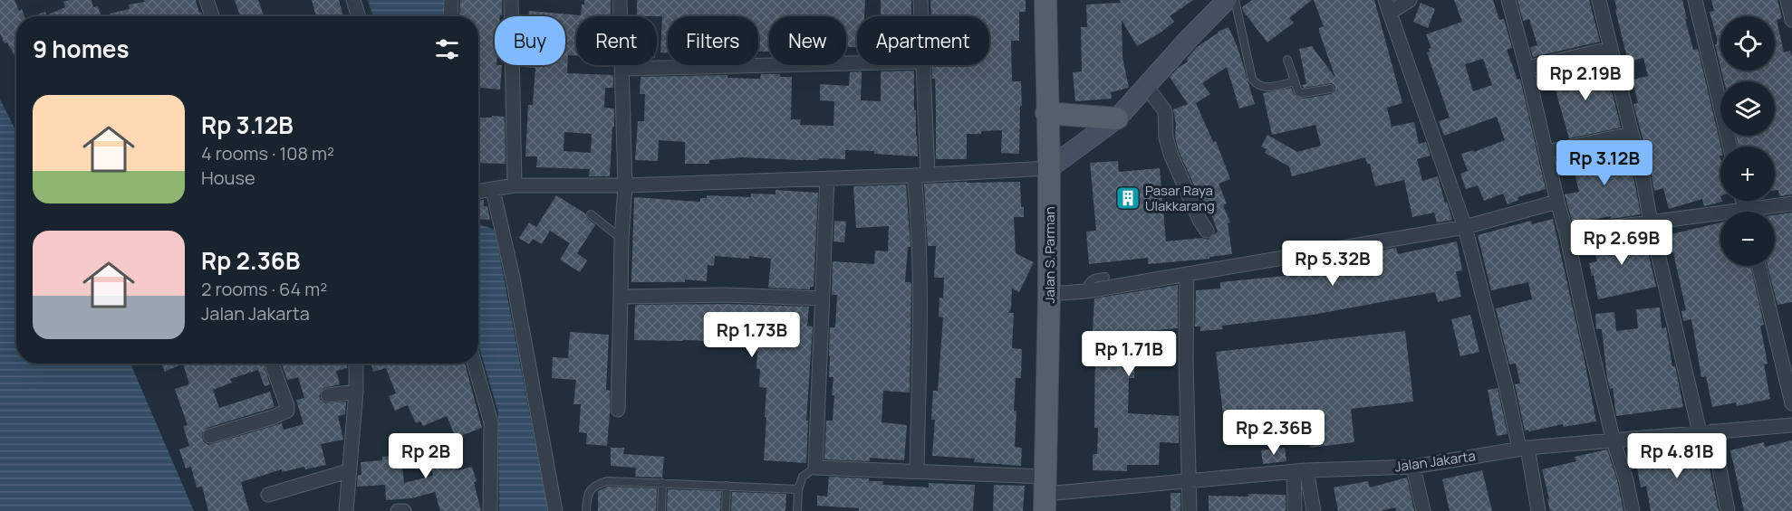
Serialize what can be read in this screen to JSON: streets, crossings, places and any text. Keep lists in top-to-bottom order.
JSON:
{
  "streets": {
    "main road": ["Jalan S. Parman"],
    "street": ["Jalan Jakarta"]
  },
  "crossings": [
    ["Jalan S. Parman", "Jalan Jakarta"]
  ],
  "places": {
    "building": ["Pasar Raya Ulakkarang"]
  },
  "page": {
    "map_buttons": ["+", "−"],
    "chip": [
      "Buy",
      "Rent",
      "Filters",
      "New",
      "Apartment"
    ],
    "heading": "9 homes",
    "price": [
      "Rp 2.19B",
      "Rp 3.12B",
      "Rp 2.69B",
      "Rp 5.32B",
      "Rp 1.73B",
      "Rp 1.71B",
      "Rp 2.36B",
      "Rp 2B",
      "Rp 4.81B"
    ],
    "list": [
      {
        "name": "Rp 3.12B",
        "note": "4 rooms · 108 m² · House"
      },
      {
        "name": "Rp 2.36B",
        "note": "2 rooms · 64 m² · Jalan Jakarta"
      }
    ]
  }
}
